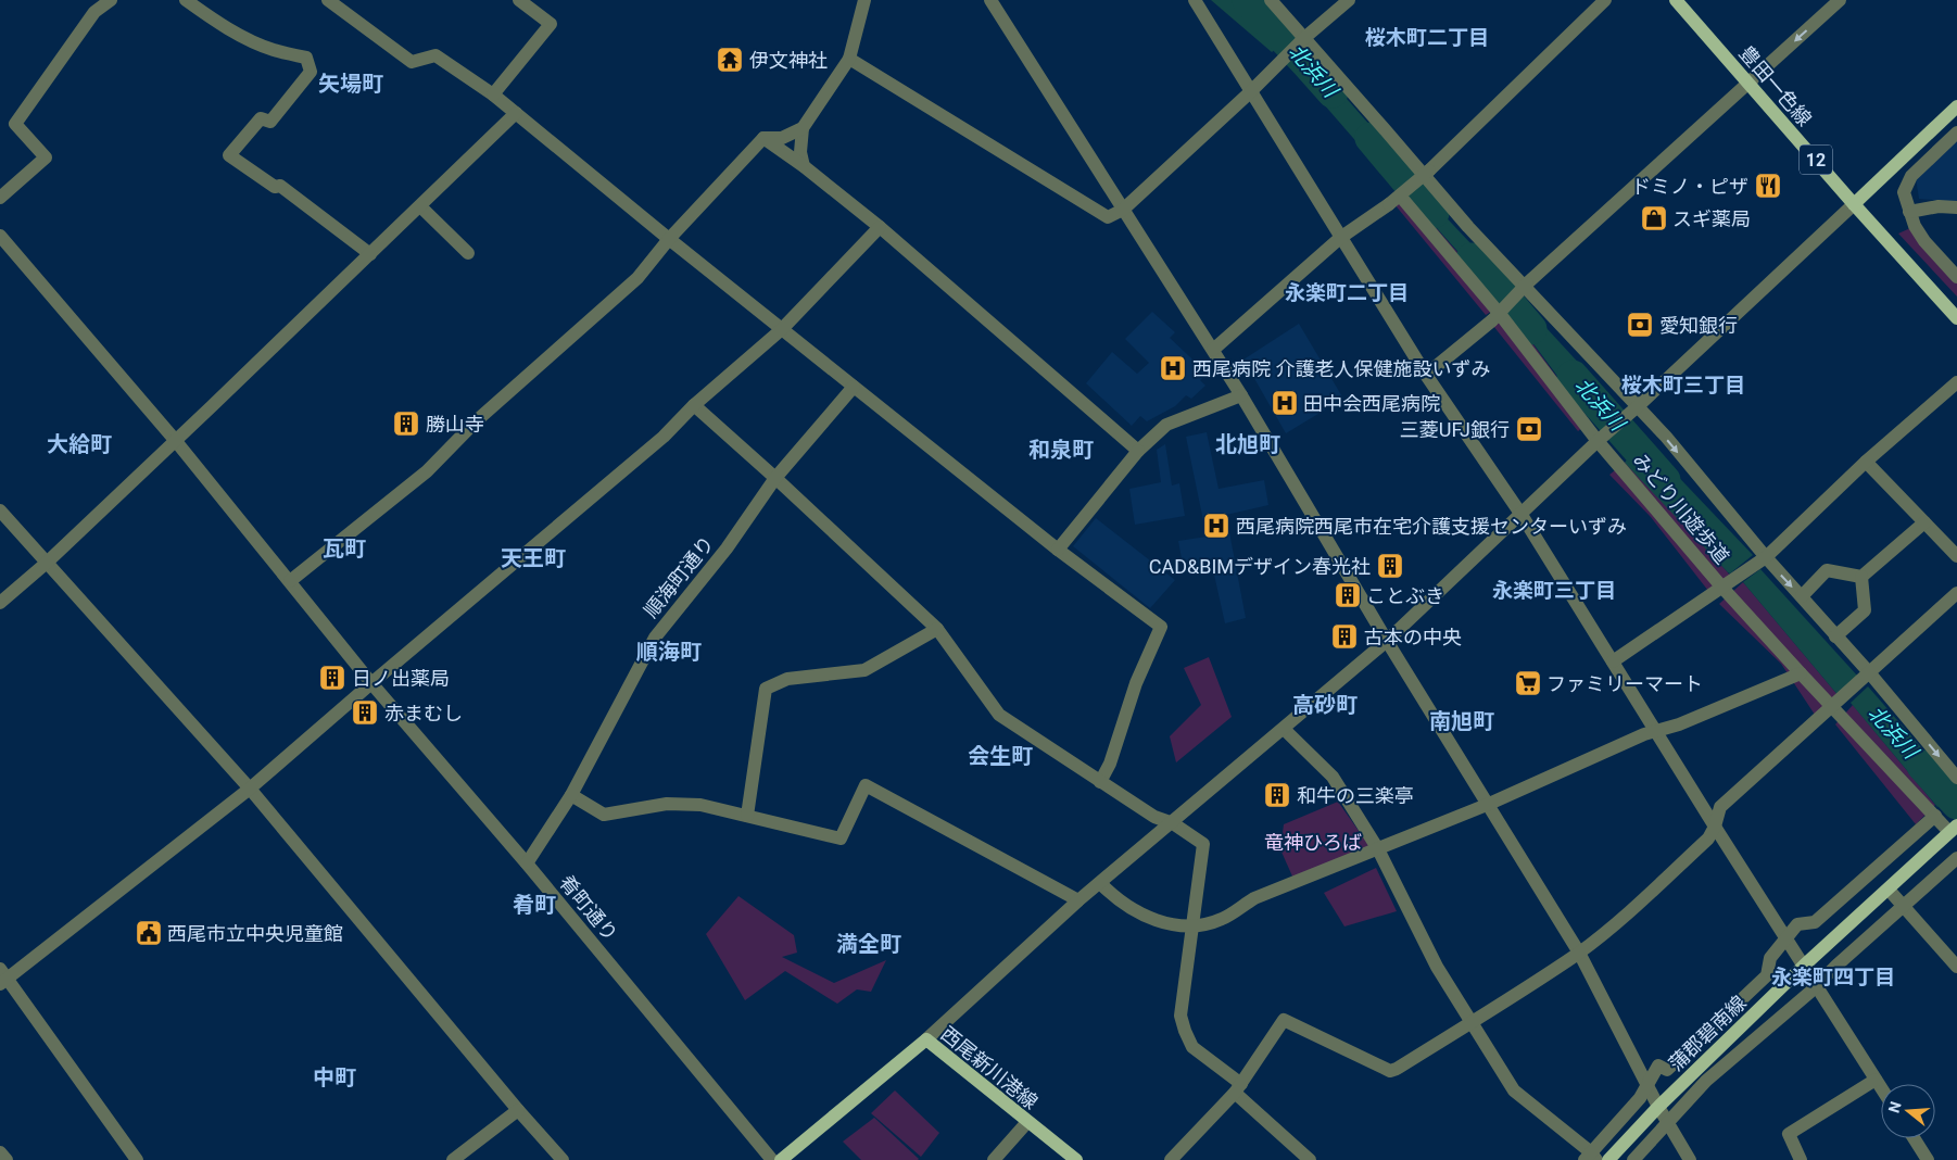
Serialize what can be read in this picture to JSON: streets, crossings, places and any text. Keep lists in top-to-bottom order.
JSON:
{
  "streets": {
    "main road": [
      "豊田一色線",
      "12",
      "蒲郡碧南線",
      "西尾新川港線"
    ],
    "street": ["みどり川遊歩道", "順海町通り", "肴町通り"]
  },
  "crossings": [
    ["みどり川遊歩道", "蒲郡碧南線"],
    ["順海町通り", "肴町通り"]
  ],
  "districts": [
    "桜木町二丁目",
    "矢場町",
    "永楽町二丁目",
    "桜木町三丁目",
    "大給町",
    "北旭町",
    "和泉町",
    "瓦町",
    "天王町",
    "永楽町三丁目",
    "順海町",
    "高砂町",
    "南旭町",
    "会生町",
    "肴町",
    "満全町",
    "永楽町四丁目",
    "中町"
  ],
  "water": ["北浜川"],
  "parks": ["竜神ひろば"],
  "places": {
    "temple": ["伊文神社"],
    "restaurant": ["ドミノ・ピザ"],
    "shop": ["スギ薬局"],
    "bank": ["愛知銀行", "三菱UFJ銀行"],
    "hospital": ["西尾病院 介護老人保健施設いずみ", "田中会西尾病院", "西尾病院西尾市在宅介護支援センターいずみ"],
    "building": [
      "勝山寺",
      "CAD&BIMデザイン春光社",
      "ことぶき",
      "古本の中央",
      "日ノ出薬局",
      "赤まむし",
      "和牛の三楽亭"
    ],
    "supermarket": ["ファミリーマート"],
    "public building": ["西尾市立中央児童館"]
  },
  "north": "left"
}
